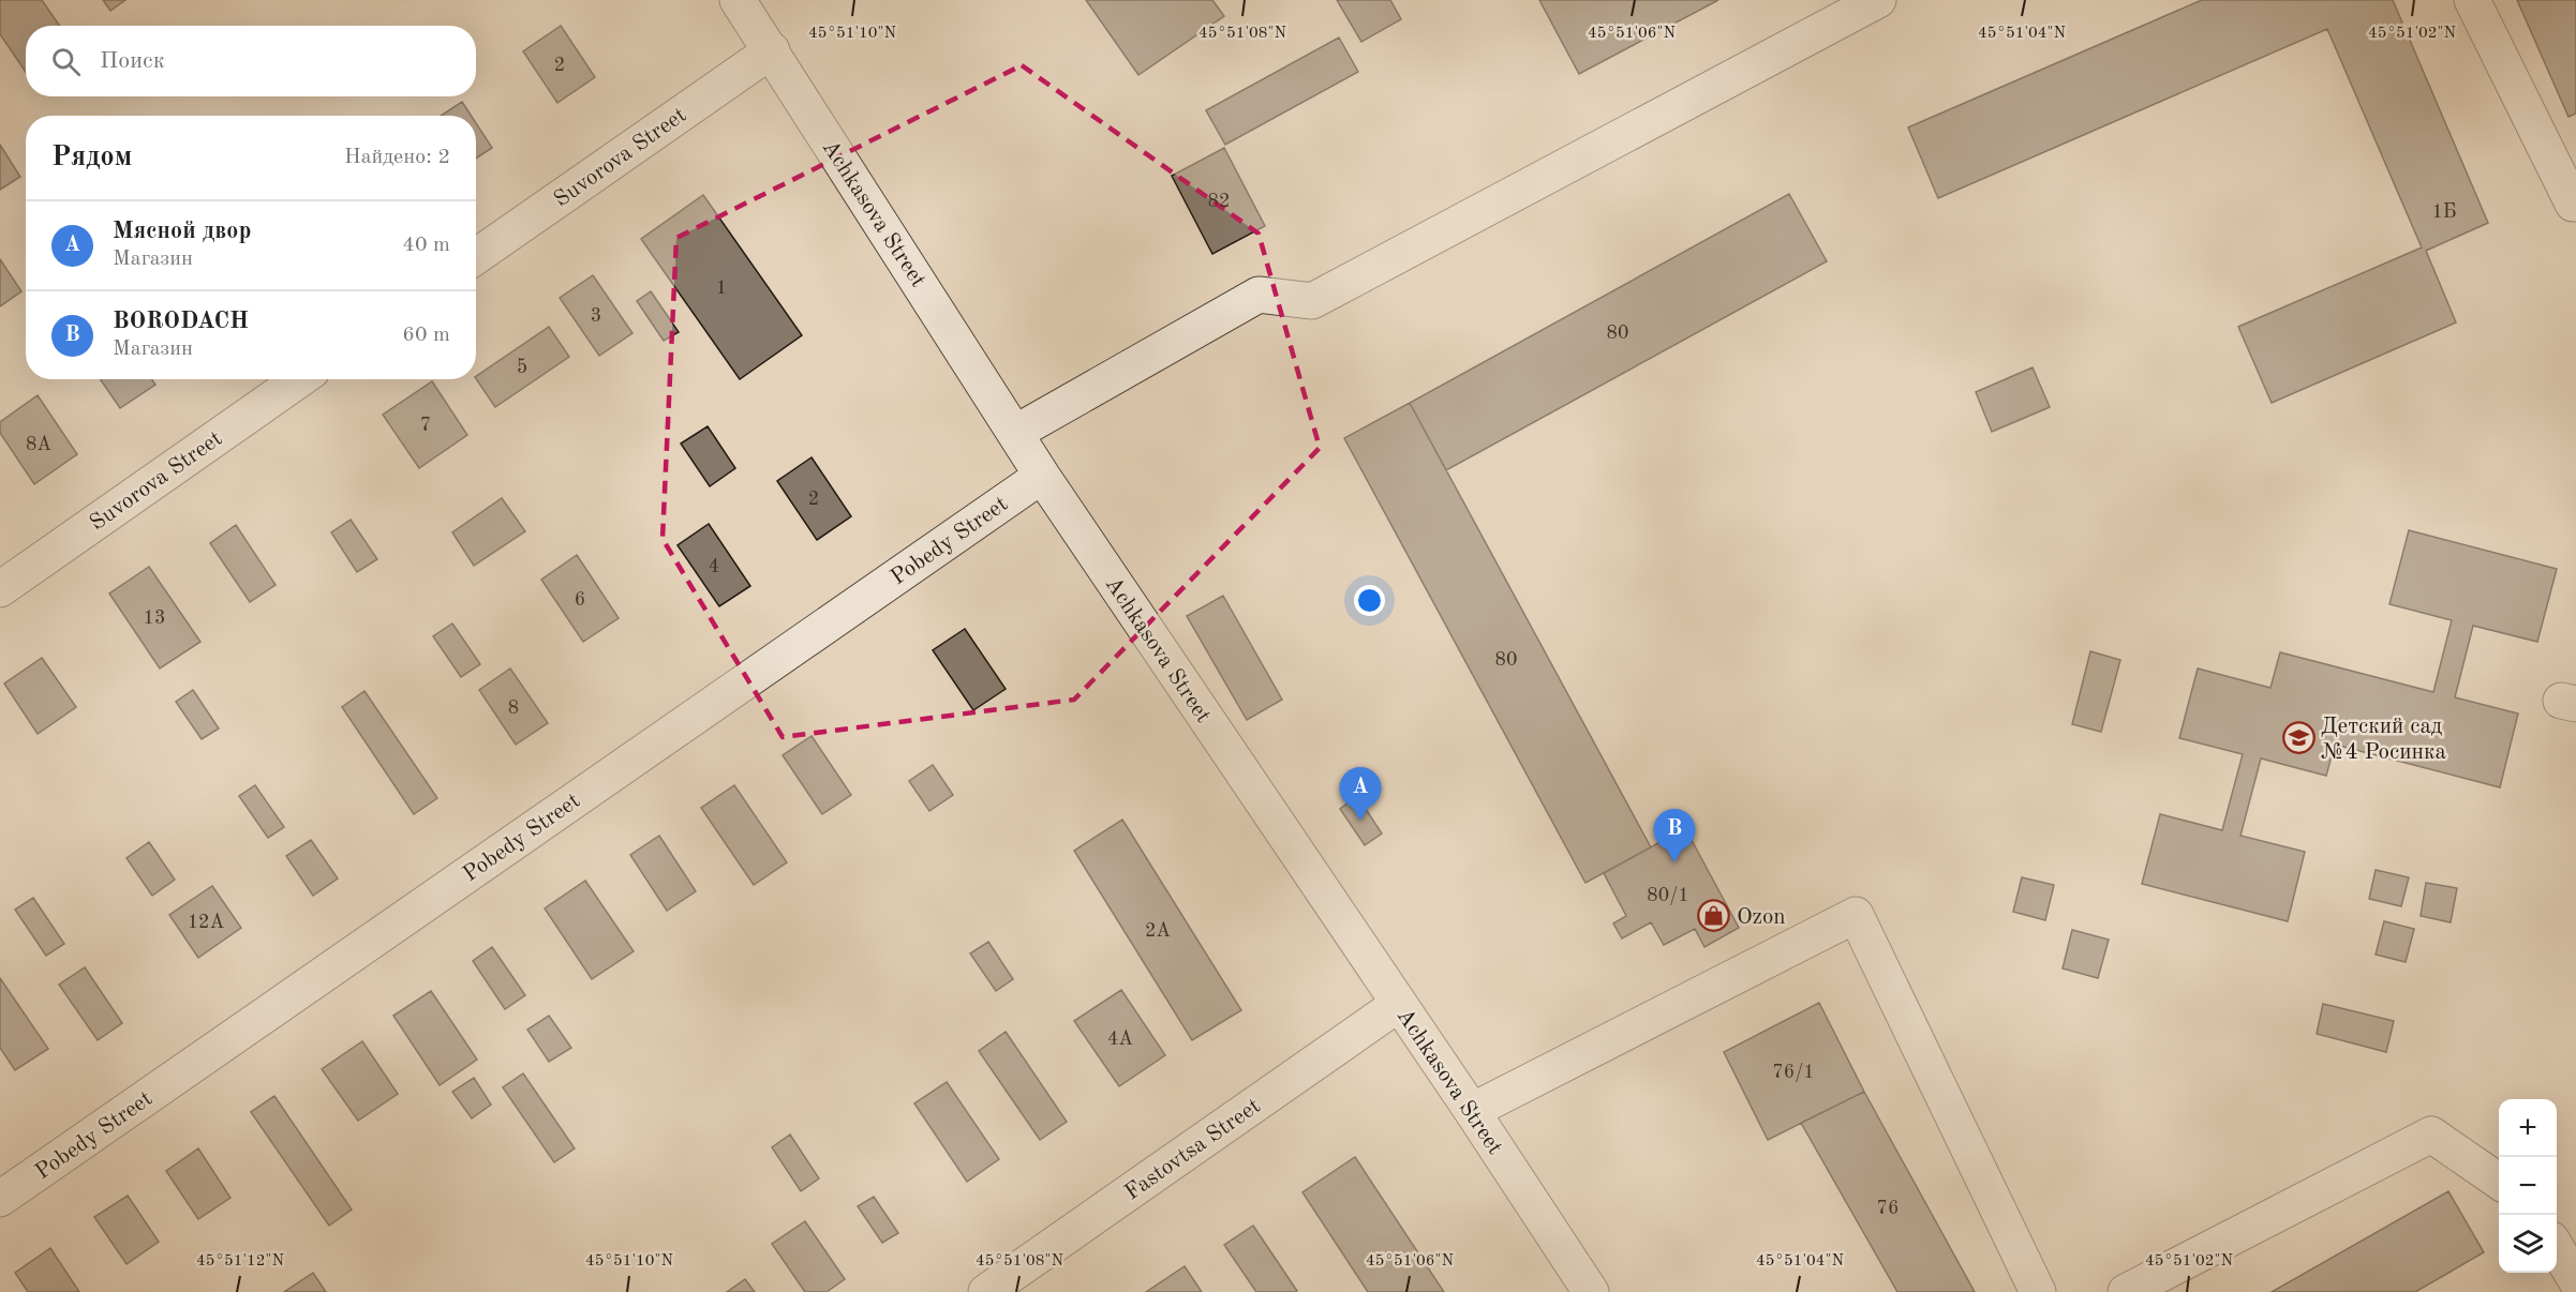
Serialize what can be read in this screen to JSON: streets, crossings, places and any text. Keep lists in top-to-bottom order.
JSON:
{
  "streets": {
    "street": [
      "Suvorova Street",
      "Achkasova Street",
      "Pobedy Street",
      "Fastovtsa Street"
    ]
  },
  "crossings": [
    ["Suvorova Street", "Achkasova Street"],
    ["Achkasova Street", "Pobedy Street"],
    ["Achkasova Street", "Fastovtsa Street"]
  ],
  "places": {
    "school or university": ["Детский сад №4 Росинка"],
    "shop": ["Ozon"]
  },
  "house_numbers": [
    "2",
    "82",
    "1Б",
    "1",
    "3",
    "80",
    "5",
    "7",
    "8А",
    "2",
    "4",
    "6",
    "13",
    "80",
    "8",
    "80/1",
    "12А",
    "2А",
    "4А",
    "76/1",
    "76"
  ],
  "page": {
    "search": "Поиск",
    "heading": ["Рядом", "Найдено: 2"],
    "list": [
      {
        "mark": "A",
        "name": "Мясной двор",
        "note": "Магазин",
        "value": "40 m"
      },
      {
        "mark": "B",
        "name": "BORODACH",
        "note": "Магазин",
        "value": "60 m"
      }
    ],
    "pins": ["A", "B"],
    "map_buttons": ["+", "−"]
  },
  "coordinates": [
    "45°51'10\"N",
    "45°51'08\"N",
    "45°51'06\"N",
    "45°51'04\"N",
    "45°51'02\"N",
    "45°51'12\"N"
  ]
}
